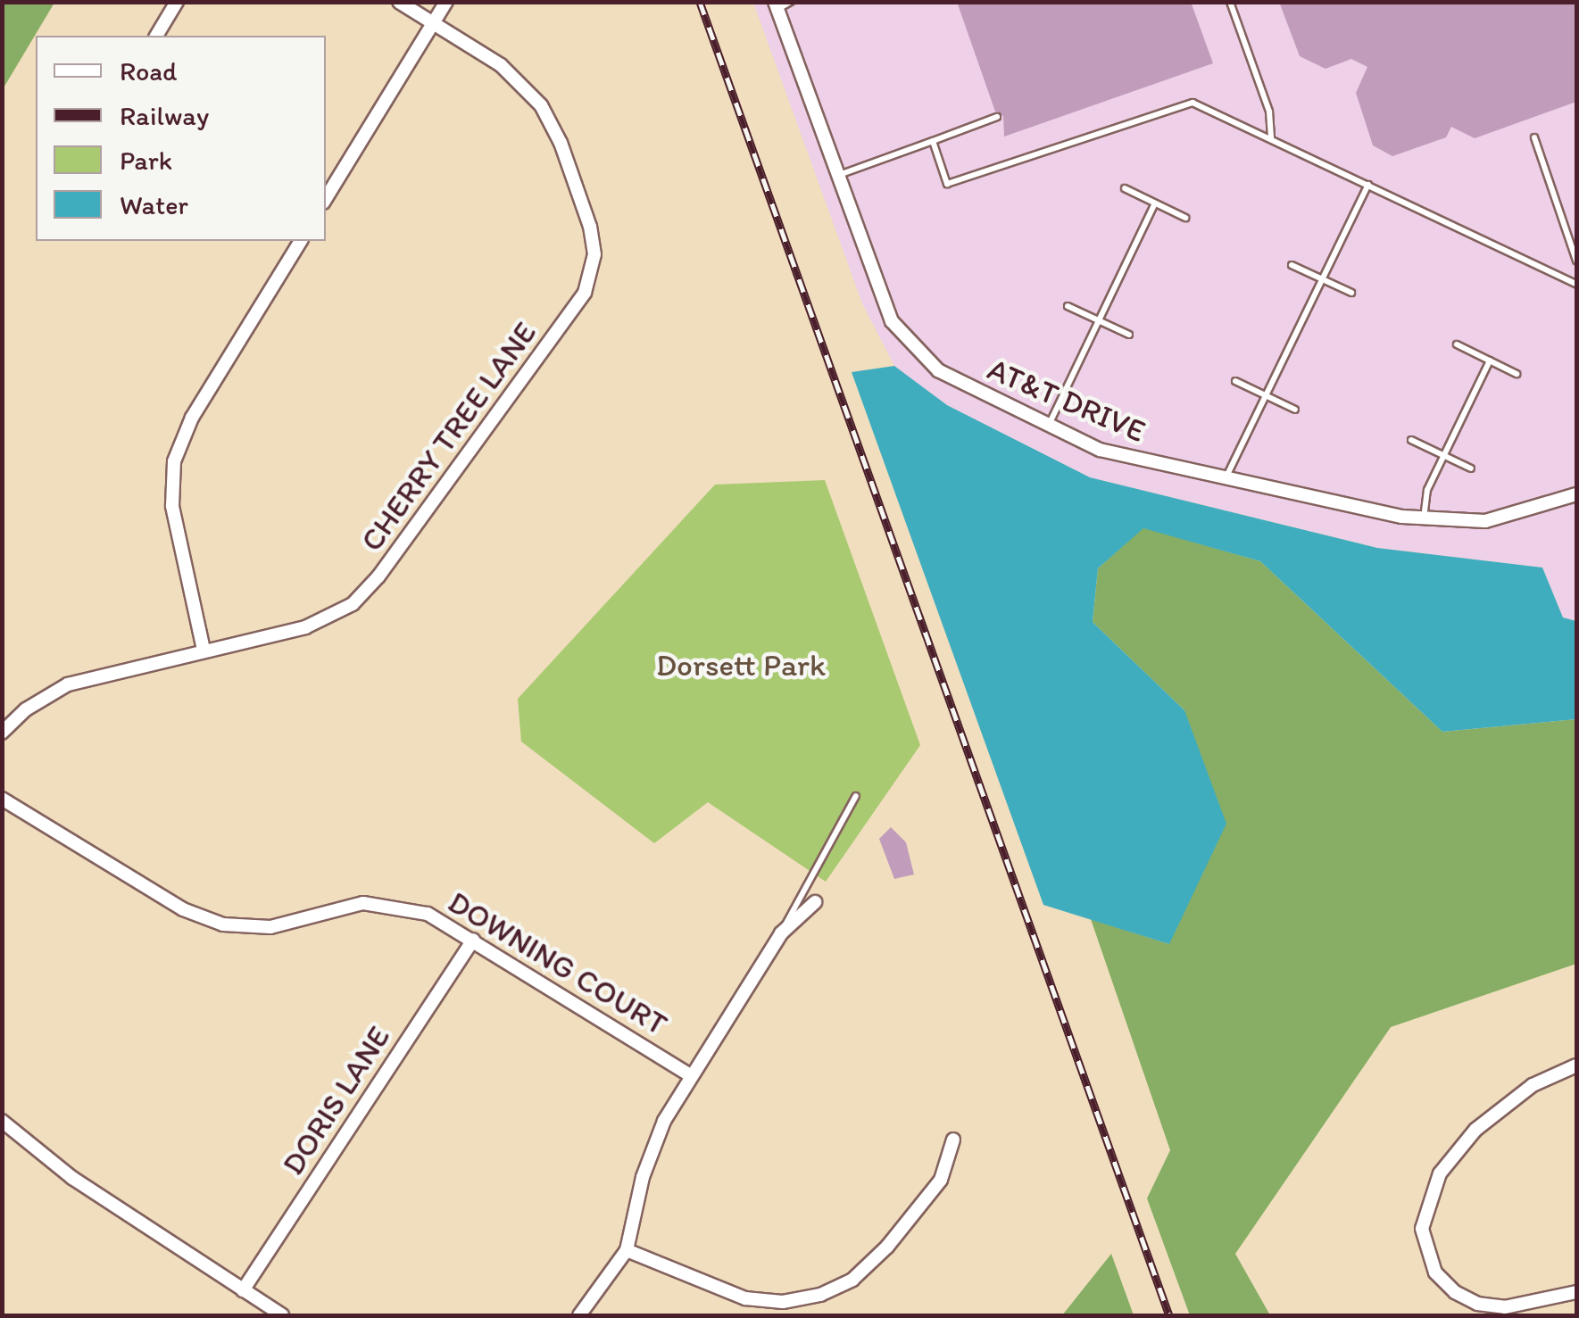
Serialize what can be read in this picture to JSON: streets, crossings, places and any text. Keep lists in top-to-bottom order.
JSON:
{
  "streets": {
    "street": [
      "AT&T DRIVE",
      "CHERRY TREE LANE",
      "DOWNING COURT",
      "DORIS LANE"
    ]
  },
  "crossings": [
    ["DOWNING COURT", "DORIS LANE"]
  ],
  "parks": ["Dorsett Park"],
  "legend": [
    "Road",
    "Railway",
    "Park",
    "Water"
  ]
}
